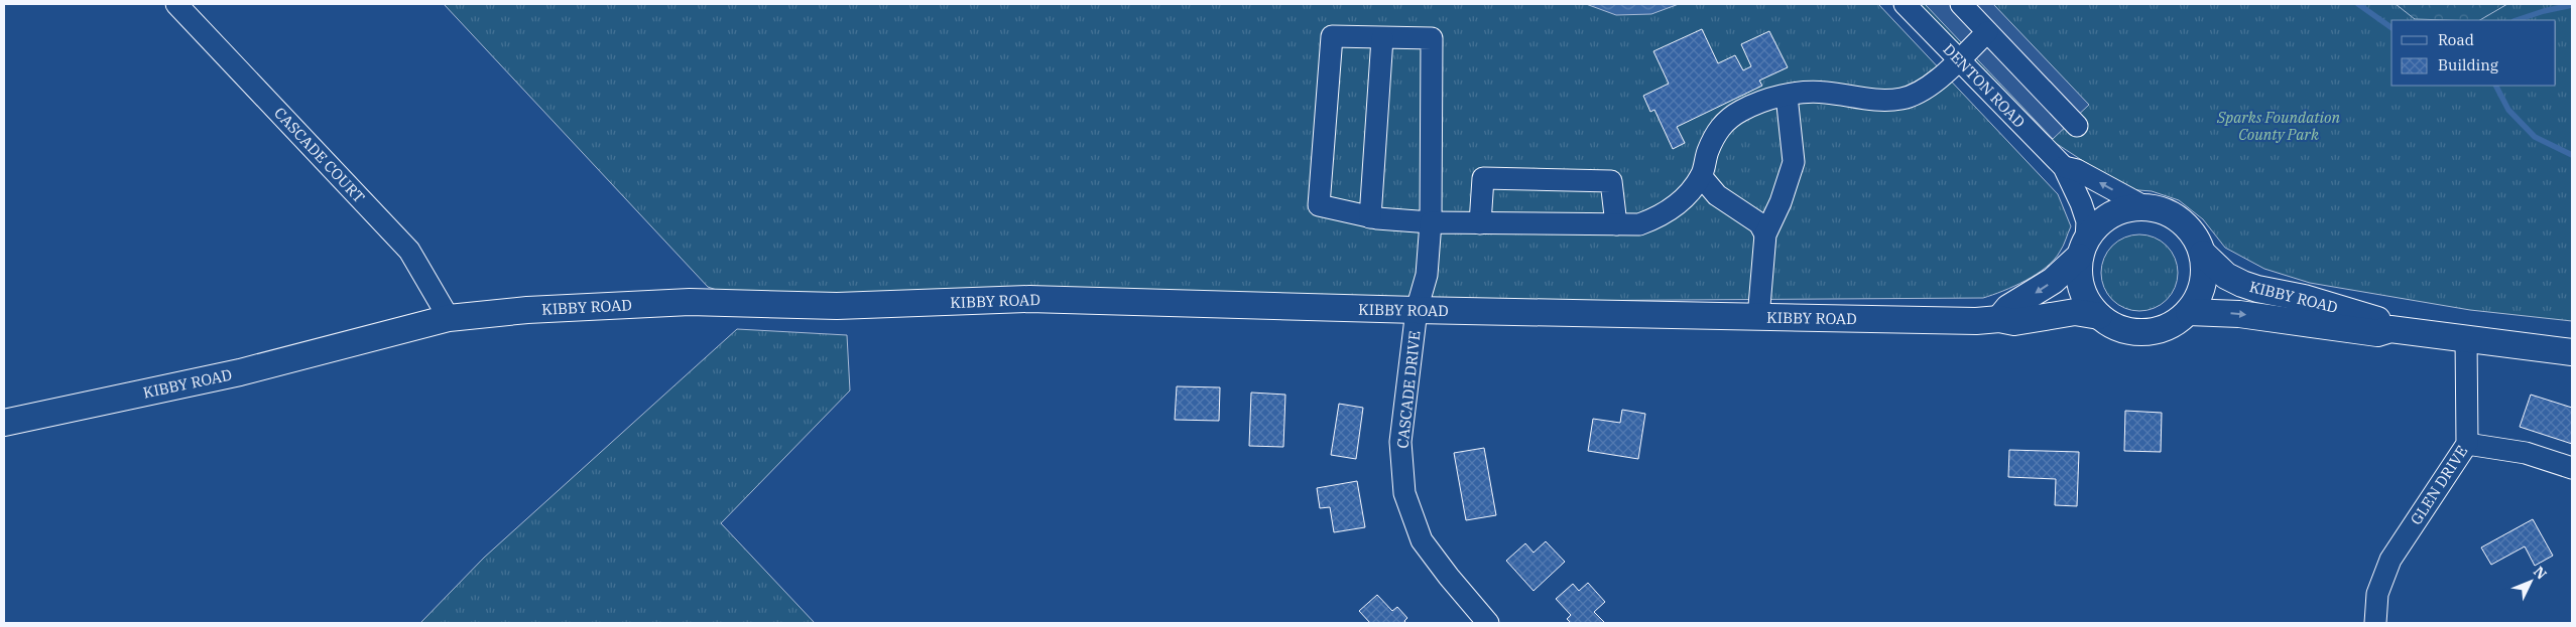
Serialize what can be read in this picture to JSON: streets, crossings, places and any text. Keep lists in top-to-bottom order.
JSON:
{
  "streets": {
    "main road": ["KIBBY ROAD"],
    "street": [
      "DENTON ROAD",
      "CASCADE COURT",
      "CASCADE DRIVE",
      "GLEN DRIVE"
    ]
  },
  "crossings": [
    ["DENTON ROAD", "KIBBY ROAD"],
    ["CASCADE COURT", "KIBBY ROAD"],
    ["KIBBY ROAD", "CASCADE DRIVE"],
    ["KIBBY ROAD", "GLEN DRIVE"]
  ],
  "parks": ["Sparks Foundation County Park"],
  "legend": ["Road", "Building"],
  "north": "top right"
}
